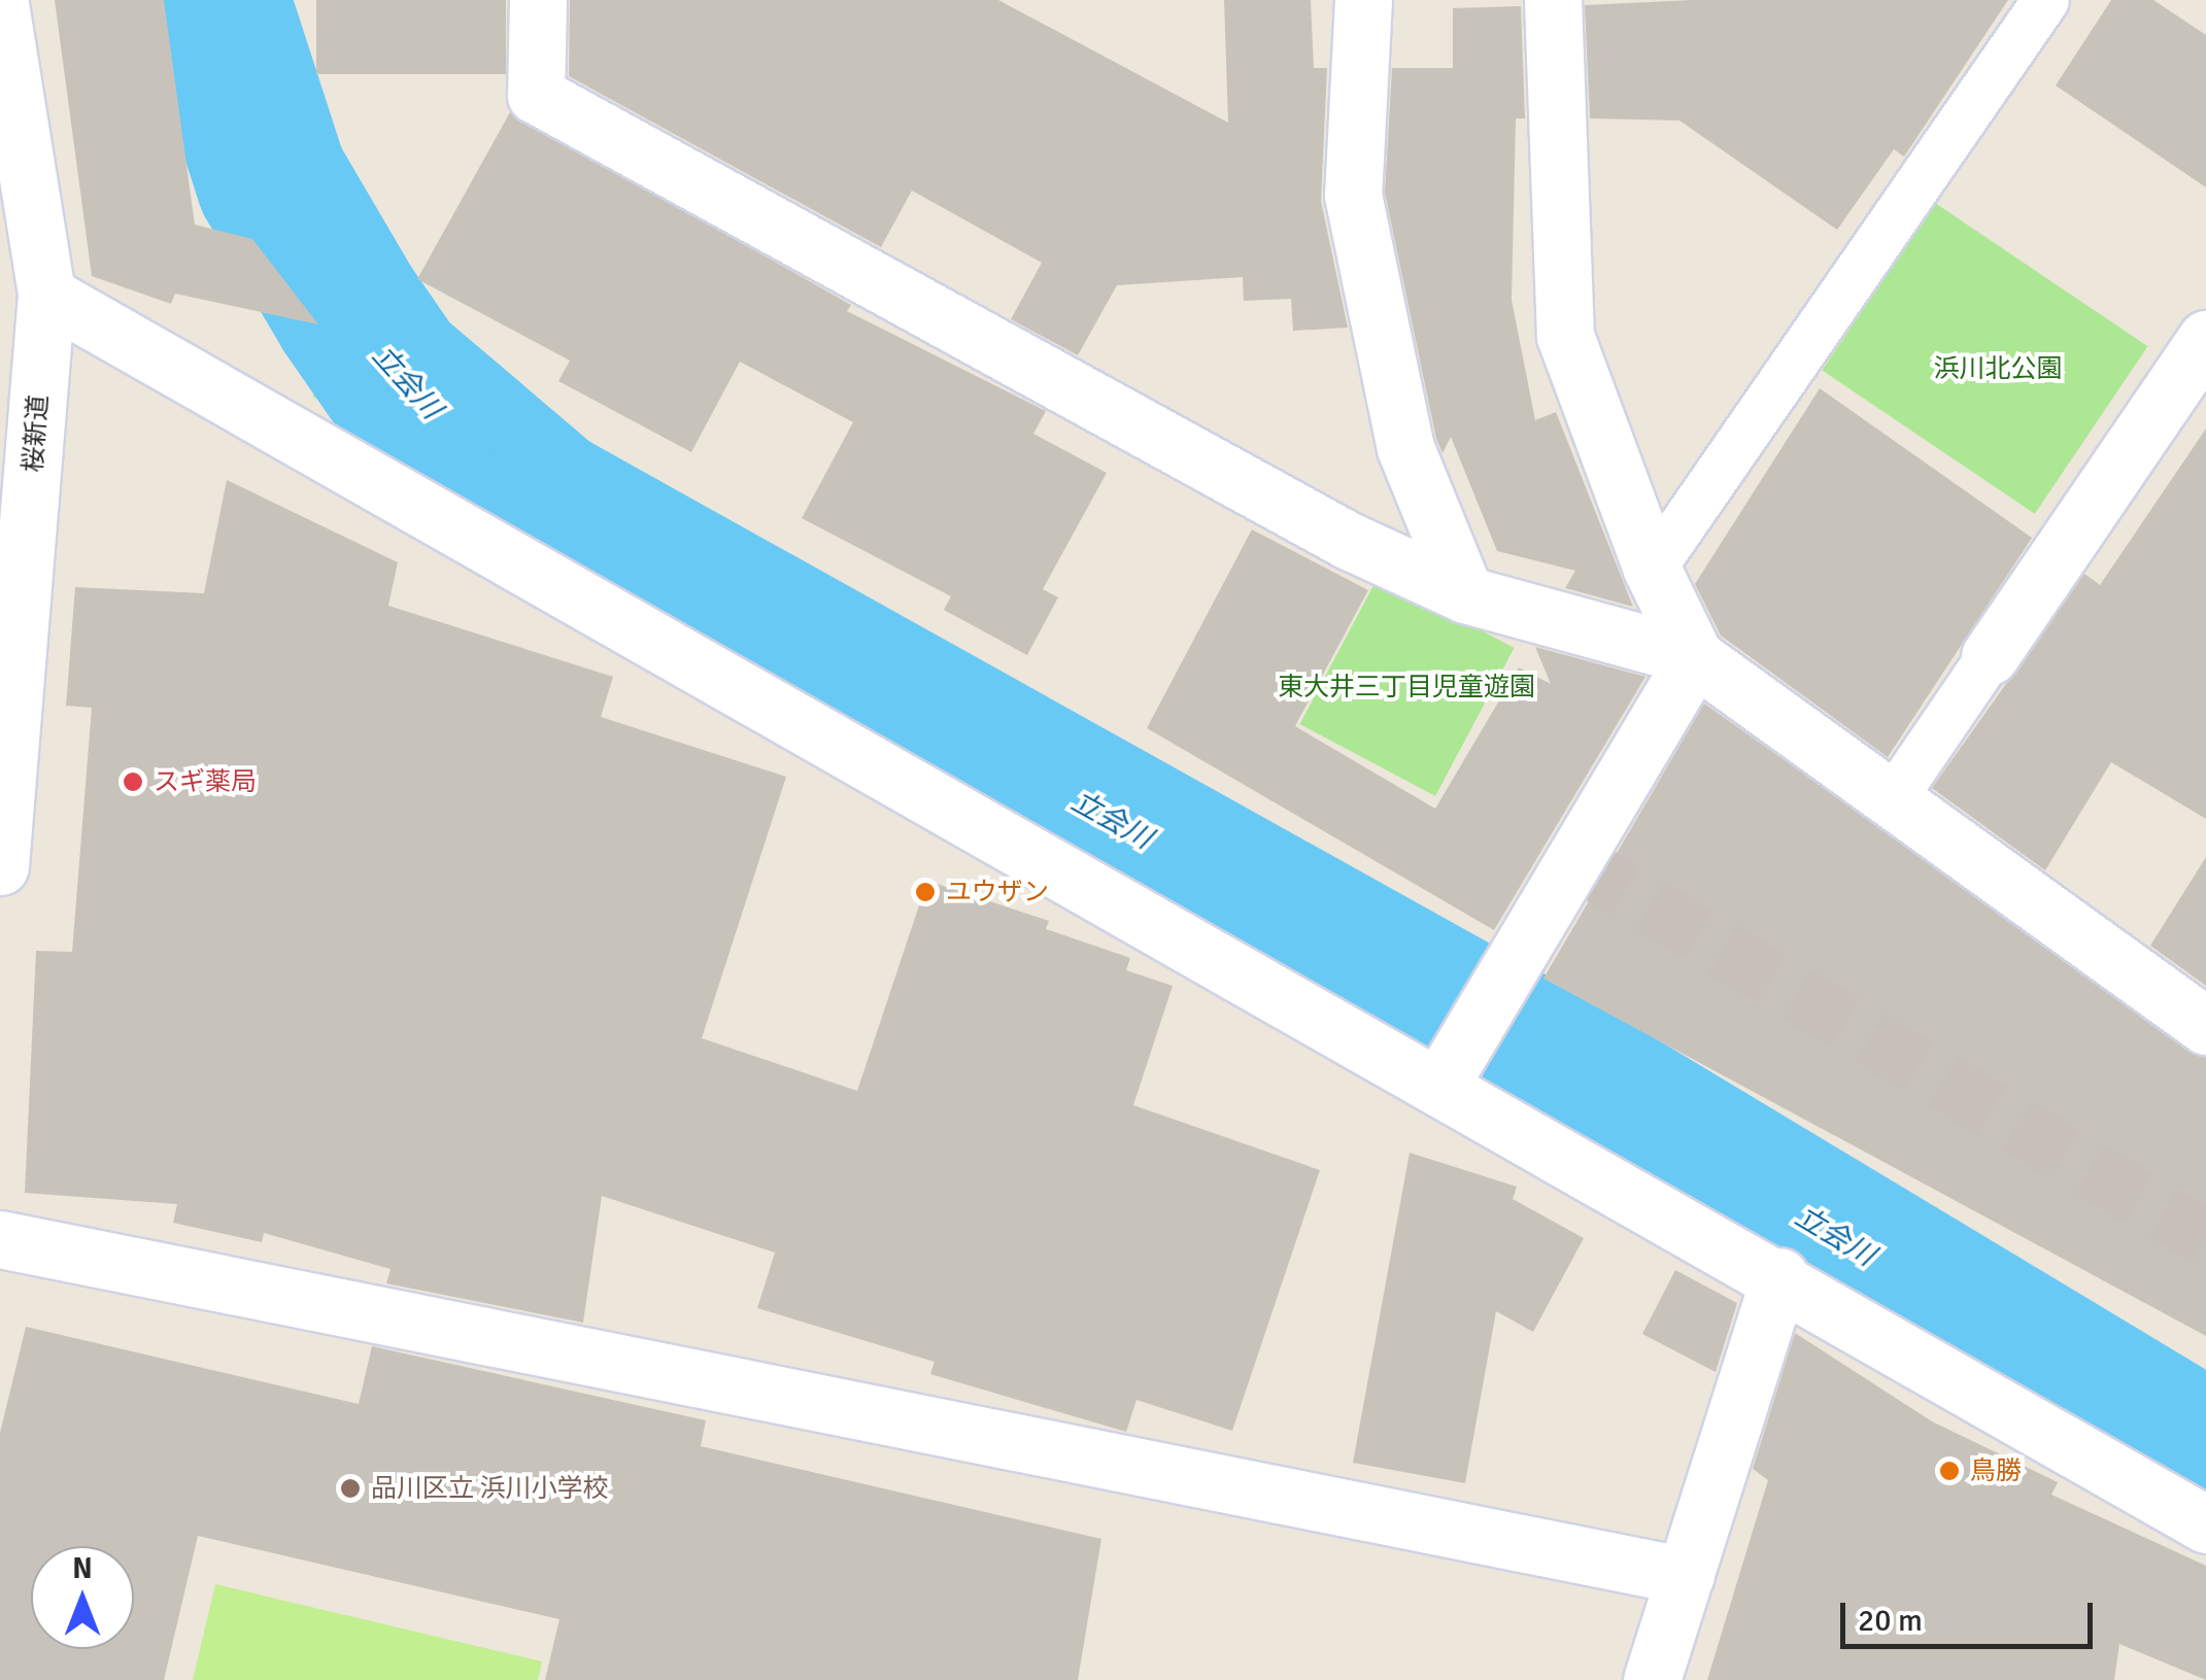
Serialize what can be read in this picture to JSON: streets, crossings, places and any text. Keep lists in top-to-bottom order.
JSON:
{
  "streets": {
    "street": ["桜新道"]
  },
  "water": ["立会川"],
  "parks": ["浜川北公園", "東大井三丁目児童遊園"],
  "places": [
    "スギ薬局",
    "ユウザン",
    "鳥勝",
    "品川区立 浜川小学校"
  ],
  "scale_bar": "20 m",
  "north": "top"
}
